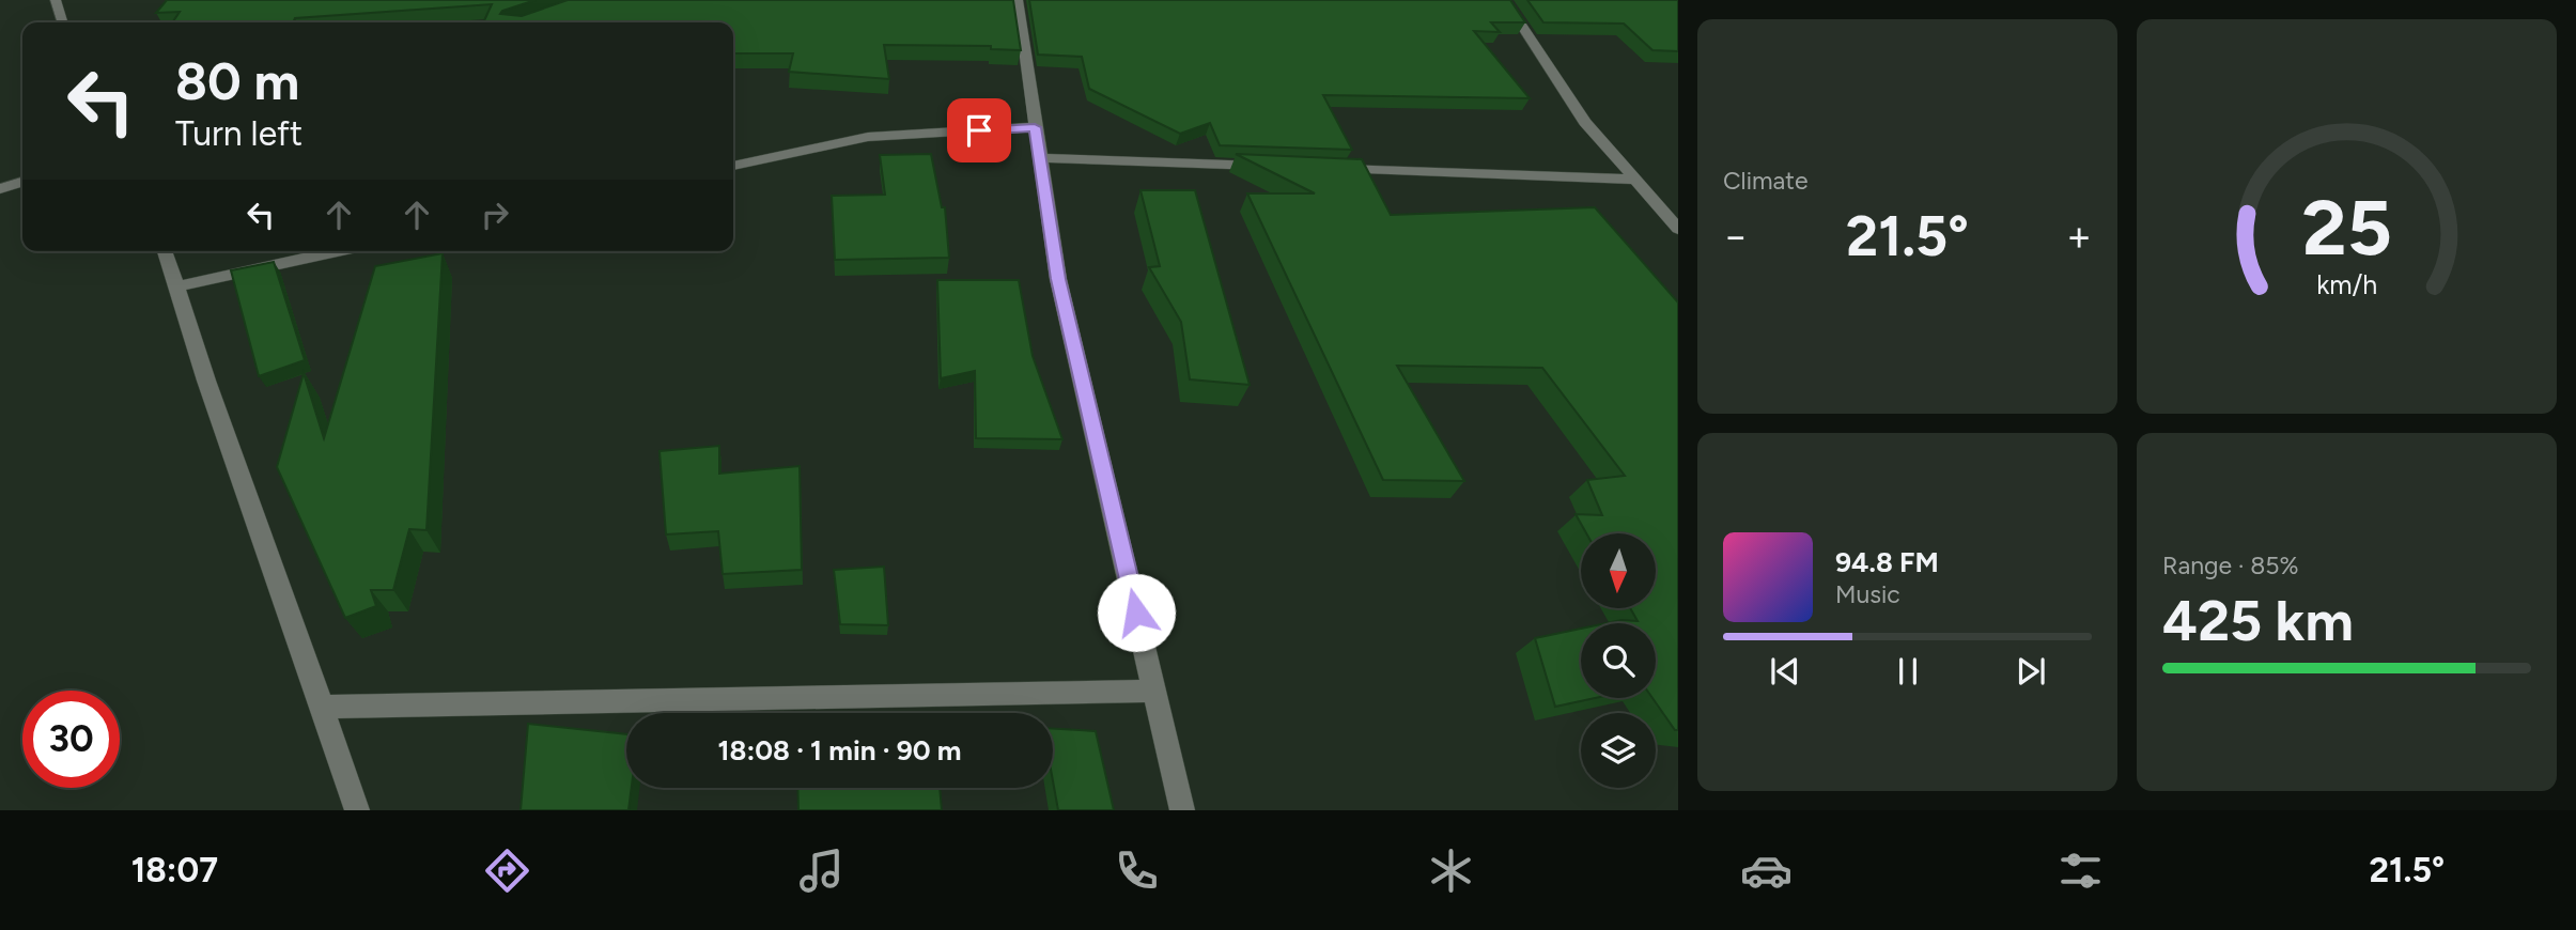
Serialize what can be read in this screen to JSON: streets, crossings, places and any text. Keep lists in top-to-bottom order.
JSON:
{
  "north": "bottom",
  "page": {
    "tile": [
      "Climate",
      ["Range · 85%", "425 km"]
    ],
    "turn": ["80 m", "Turn left"],
    "heat": ["−", "21.5°", "+"],
    "song": ["94.8 FM", "Music"],
    "limit": "30",
    "trip": "18:08 · 1 min · 90 m",
    "tabs": ["18:07", "21.5°"],
    "gauge": ["25", "km/h"]
  }
}
